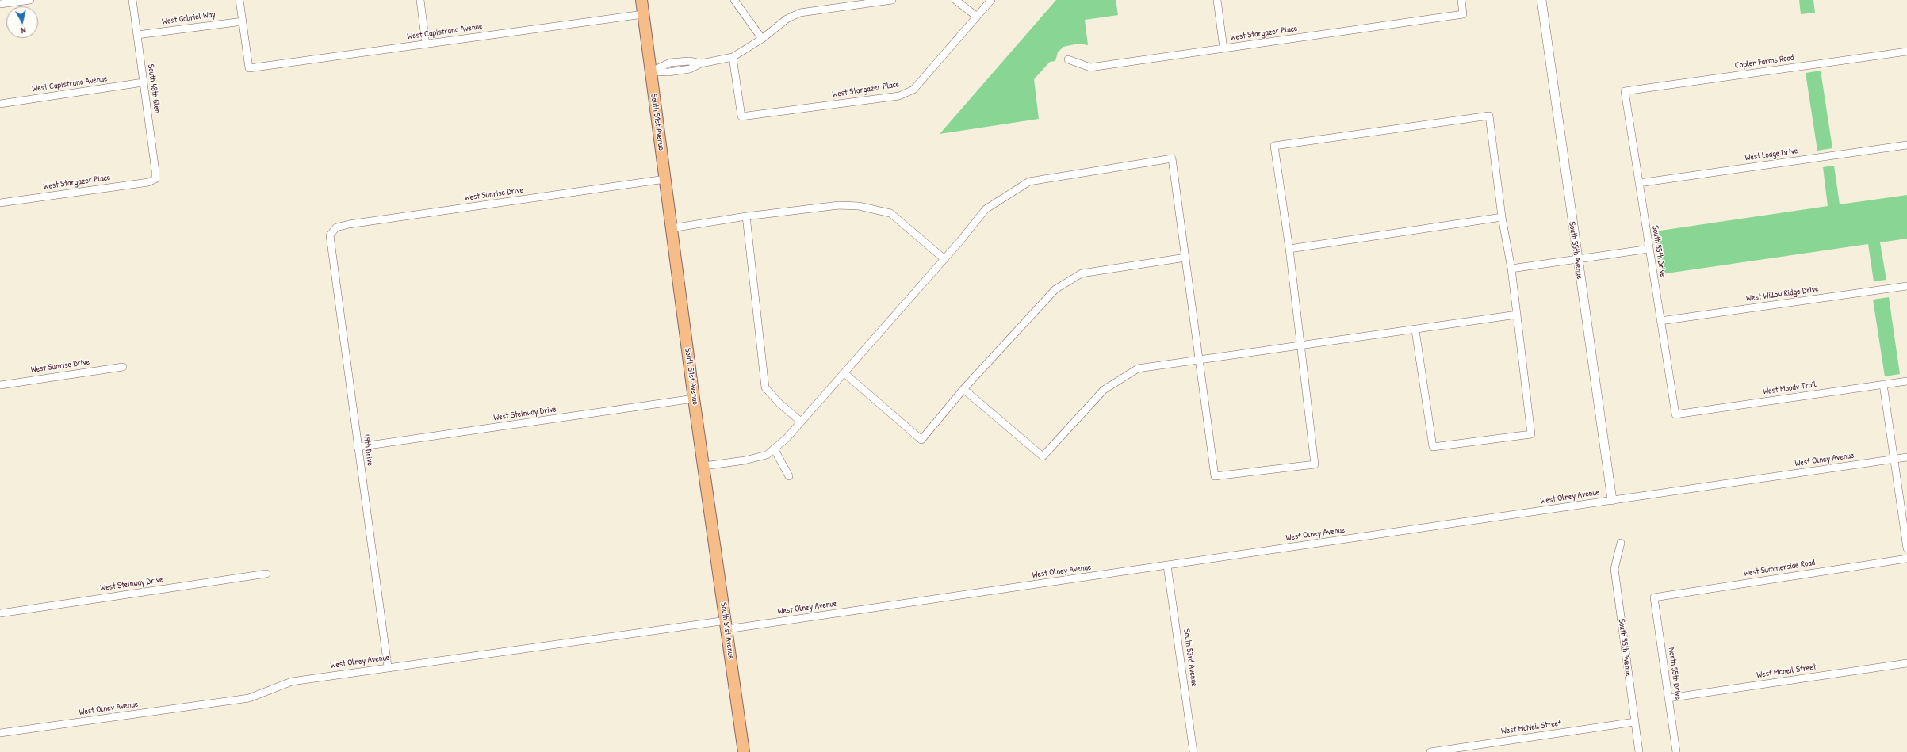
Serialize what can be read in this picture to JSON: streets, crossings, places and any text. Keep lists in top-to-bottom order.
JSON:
{
  "streets": {
    "main road": ["South 51st Avenue"],
    "street": [
      "West Gabriel Way",
      "West Capistrano Avenue",
      "West Stargazer Place",
      "Coplen Farms Road",
      "South 48th Glen",
      "West Lodge Drive",
      "West Sunrise Drive",
      "South 55th Avenue",
      "South 55th Drive",
      "West Willow Ridge Drive",
      "West Moody Trail",
      "West Steinway Drive",
      "49th Drive",
      "West Olney Avenue",
      "West Summerside Road",
      "South 53rd Avenue",
      "West Mcneil Street",
      "North 55th Drive",
      "West McNeil Street"
    ]
  },
  "crossings": [
    ["West Gabriel Way", "West Capistrano Avenue"],
    ["West Gabriel Way", "South 48th Glen"],
    ["West Capistrano Avenue", "South 48th Glen"],
    ["West Capistrano Avenue", "South 51st Avenue"],
    ["West Stargazer Place", "South 48th Glen"],
    ["Coplen Farms Road", "South 55th Drive"],
    ["South 51st Avenue", "West Sunrise Drive"],
    ["South 51st Avenue", "West Steinway Drive"],
    ["South 51st Avenue", "West Olney Avenue"],
    ["West Lodge Drive", "South 55th Drive"],
    ["West Sunrise Drive", "49th Drive"],
    ["South 55th Avenue", "West Olney Avenue"],
    ["South 55th Avenue", "West McNeil Street"],
    ["South 55th Drive", "West Willow Ridge Drive"],
    ["South 55th Drive", "West Moody Trail"],
    ["West Steinway Drive", "49th Drive"],
    ["49th Drive", "West Olney Avenue"],
    ["West Olney Avenue", "South 53rd Avenue"],
    ["West Summerside Road", "North 55th Drive"],
    ["West Mcneil Street", "North 55th Drive"]
  ],
  "north": "bottom"
}
